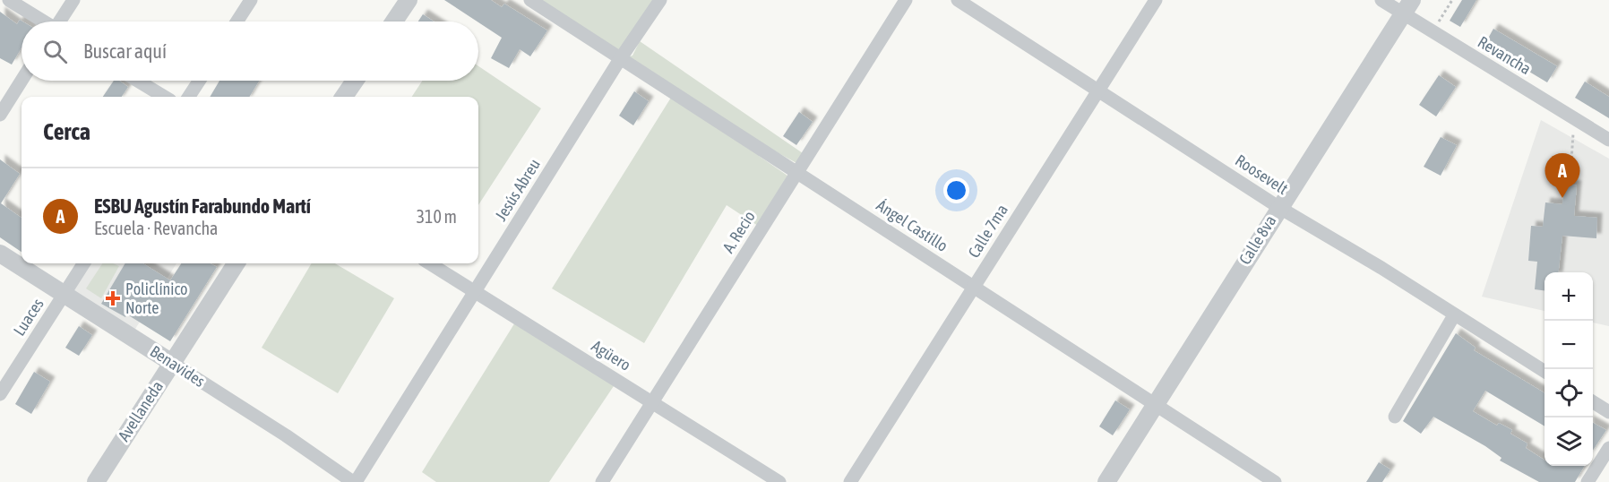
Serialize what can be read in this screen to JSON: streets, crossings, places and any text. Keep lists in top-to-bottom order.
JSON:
{
  "streets": {
    "street": [
      "Revancha",
      "Roosevelt",
      "Jesús Abreu",
      "Ángel Castillo",
      "Calle 7ma",
      "A. Recio",
      "Calle 8va",
      "Luaces",
      "Agüero",
      "Benavides",
      "Avellaneda"
    ]
  },
  "crossings": [
    ["Revancha", "Calle 8va"],
    ["Roosevelt", "Calle 7ma"],
    ["Roosevelt", "Calle 8va"],
    ["Jesús Abreu", "Ángel Castillo"],
    ["Jesús Abreu", "Agüero"],
    ["Jesús Abreu", "Benavides"],
    ["Ángel Castillo", "Calle 7ma"],
    ["Ángel Castillo", "A. Recio"],
    ["Ángel Castillo", "Calle 8va"],
    ["A. Recio", "Agüero"],
    ["Luaces", "Benavides"],
    ["Benavides", "Avellaneda"]
  ],
  "places": {
    "health": ["Policlínico Norte"]
  },
  "page": {
    "search": "Buscar aquí",
    "heading": "Cerca",
    "pins": "A",
    "list": [
      {
        "mark": "A",
        "name": "ESBU Agustín Farabundo Martí",
        "note": "Escuela · Revancha",
        "value": "310 m"
      }
    ],
    "map_buttons": ["+", "−"]
  }
}
